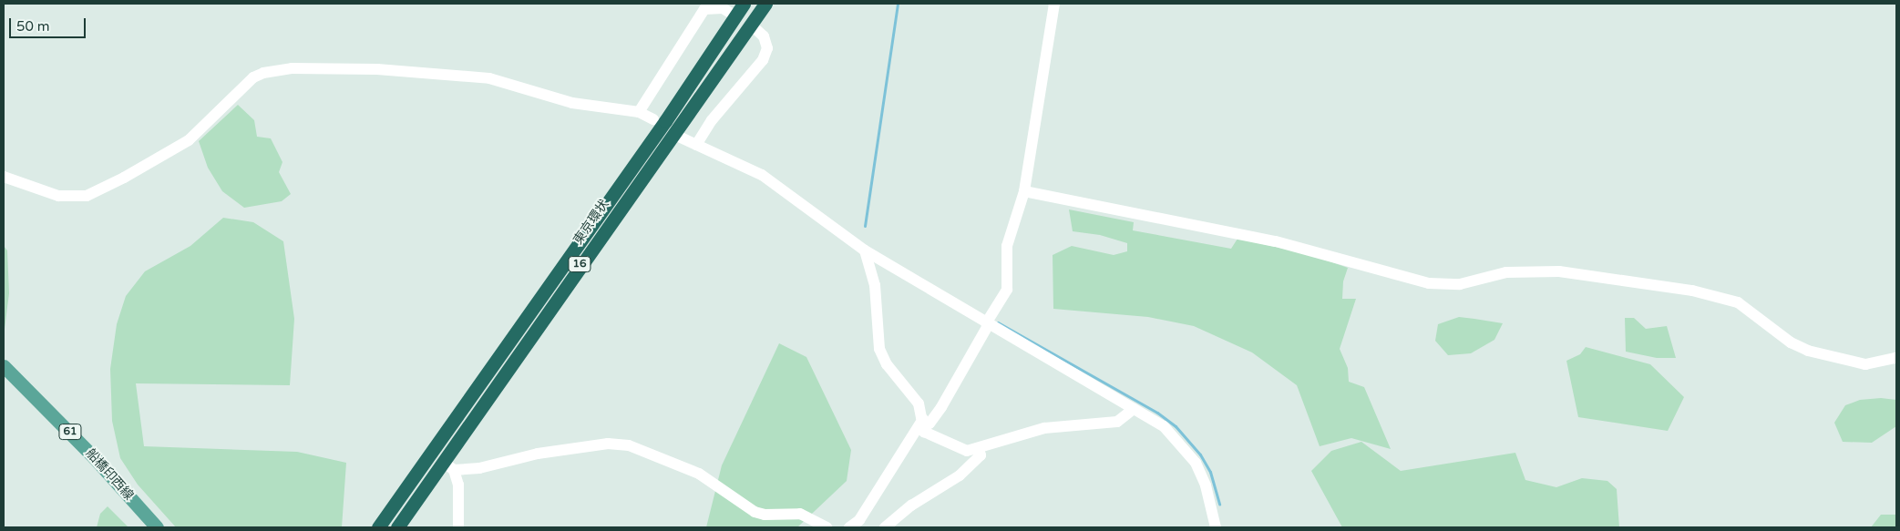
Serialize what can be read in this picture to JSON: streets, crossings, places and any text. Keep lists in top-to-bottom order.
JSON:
{
  "streets": {
    "highway": ["東京環状", "16"],
    "main road": ["61", "船橋印西線"]
  },
  "scale_bar": "50 m"
}
